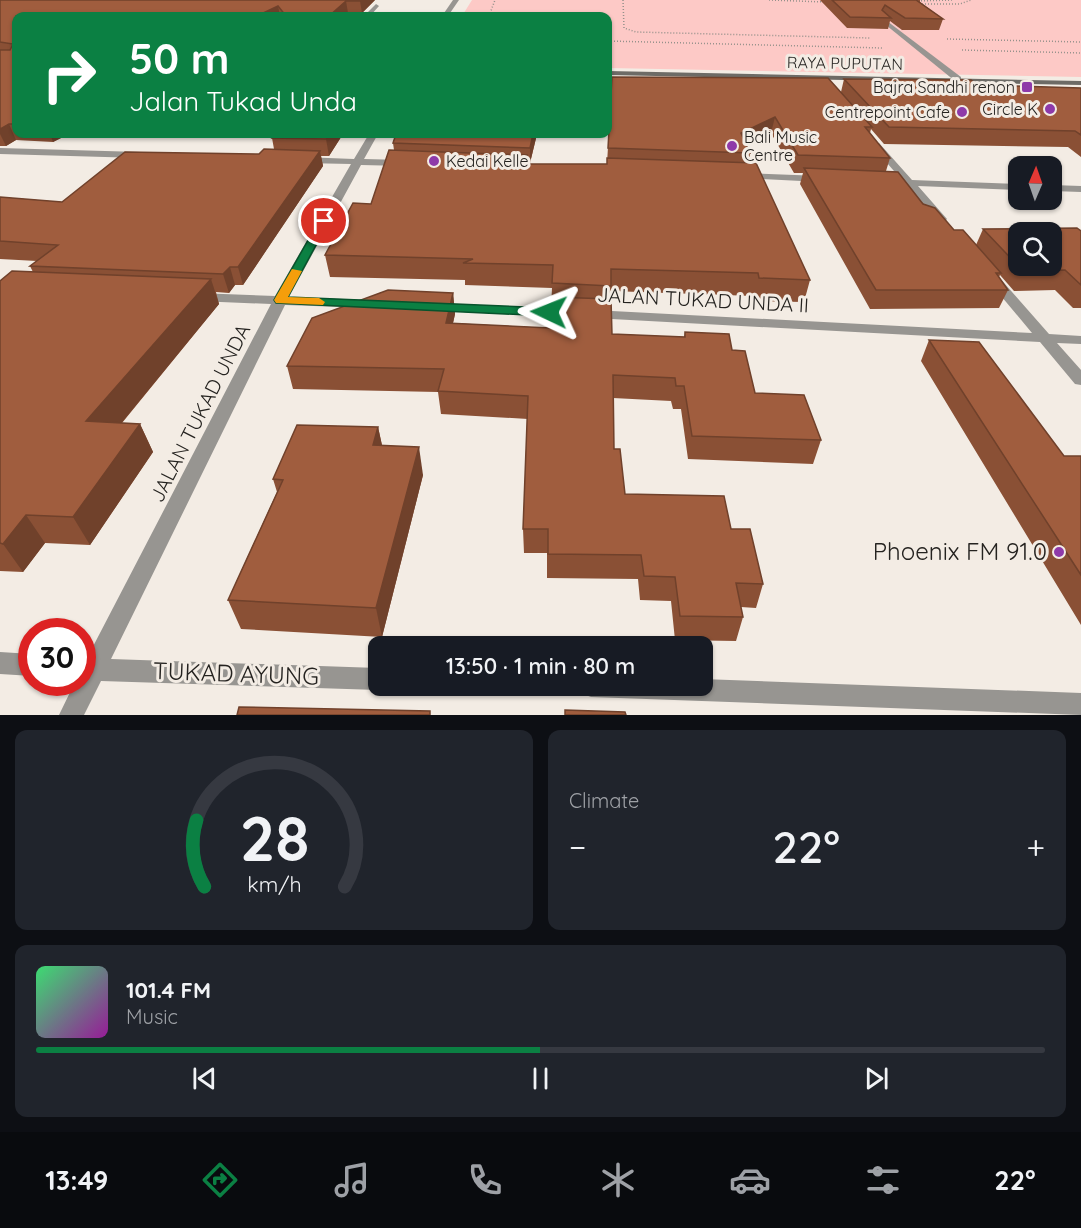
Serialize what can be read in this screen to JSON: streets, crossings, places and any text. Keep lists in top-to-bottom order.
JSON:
{
  "streets": {
    "main road": ["RAYA PUPUTAN"],
    "street": ["JALAN TUKAD UNDA II", "JALAN TUKAD UNDA", "TUKAD AYUNG"]
  },
  "places": {
    "transit": ["Bajra Sandhi renon"],
    "other": [
      "Circle K",
      "Centrepoint Cafe",
      "Bali Music Centre",
      "Kedai Kelle",
      "Phoenix FM 91.0"
    ]
  },
  "north": "top",
  "page": {
    "turn": ["50 m", "Jalan Tukad Unda"],
    "limit": "30",
    "trip": "13:50 · 1 min · 80 m",
    "tile": "Climate",
    "heat": ["−", "22°", "+"],
    "song": ["101.4 FM", "Music"],
    "tabs": ["13:49", "22°"],
    "gauge": ["28", "km/h"]
  }
}
